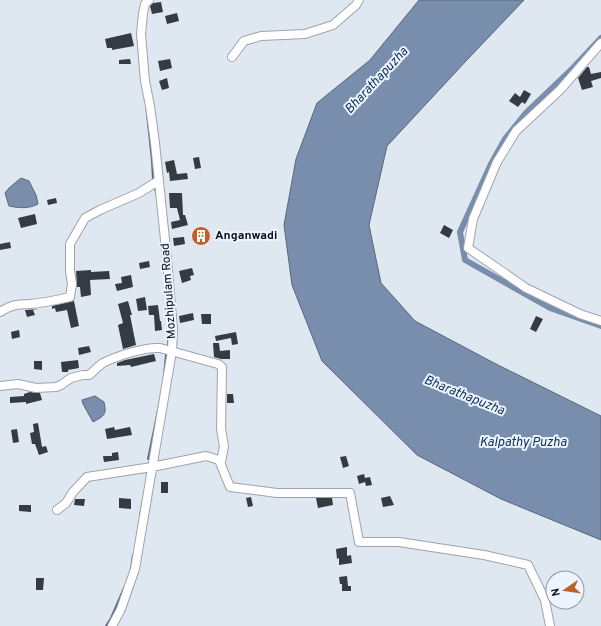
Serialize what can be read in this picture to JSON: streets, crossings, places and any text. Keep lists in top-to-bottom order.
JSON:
{
  "streets": {
    "street": ["Mozhipulam Road"]
  },
  "water": ["Bharathapuzha", "Kalpathy Puzha"],
  "places": {
    "building": ["Anganwadi"]
  },
  "north": "left"
}
